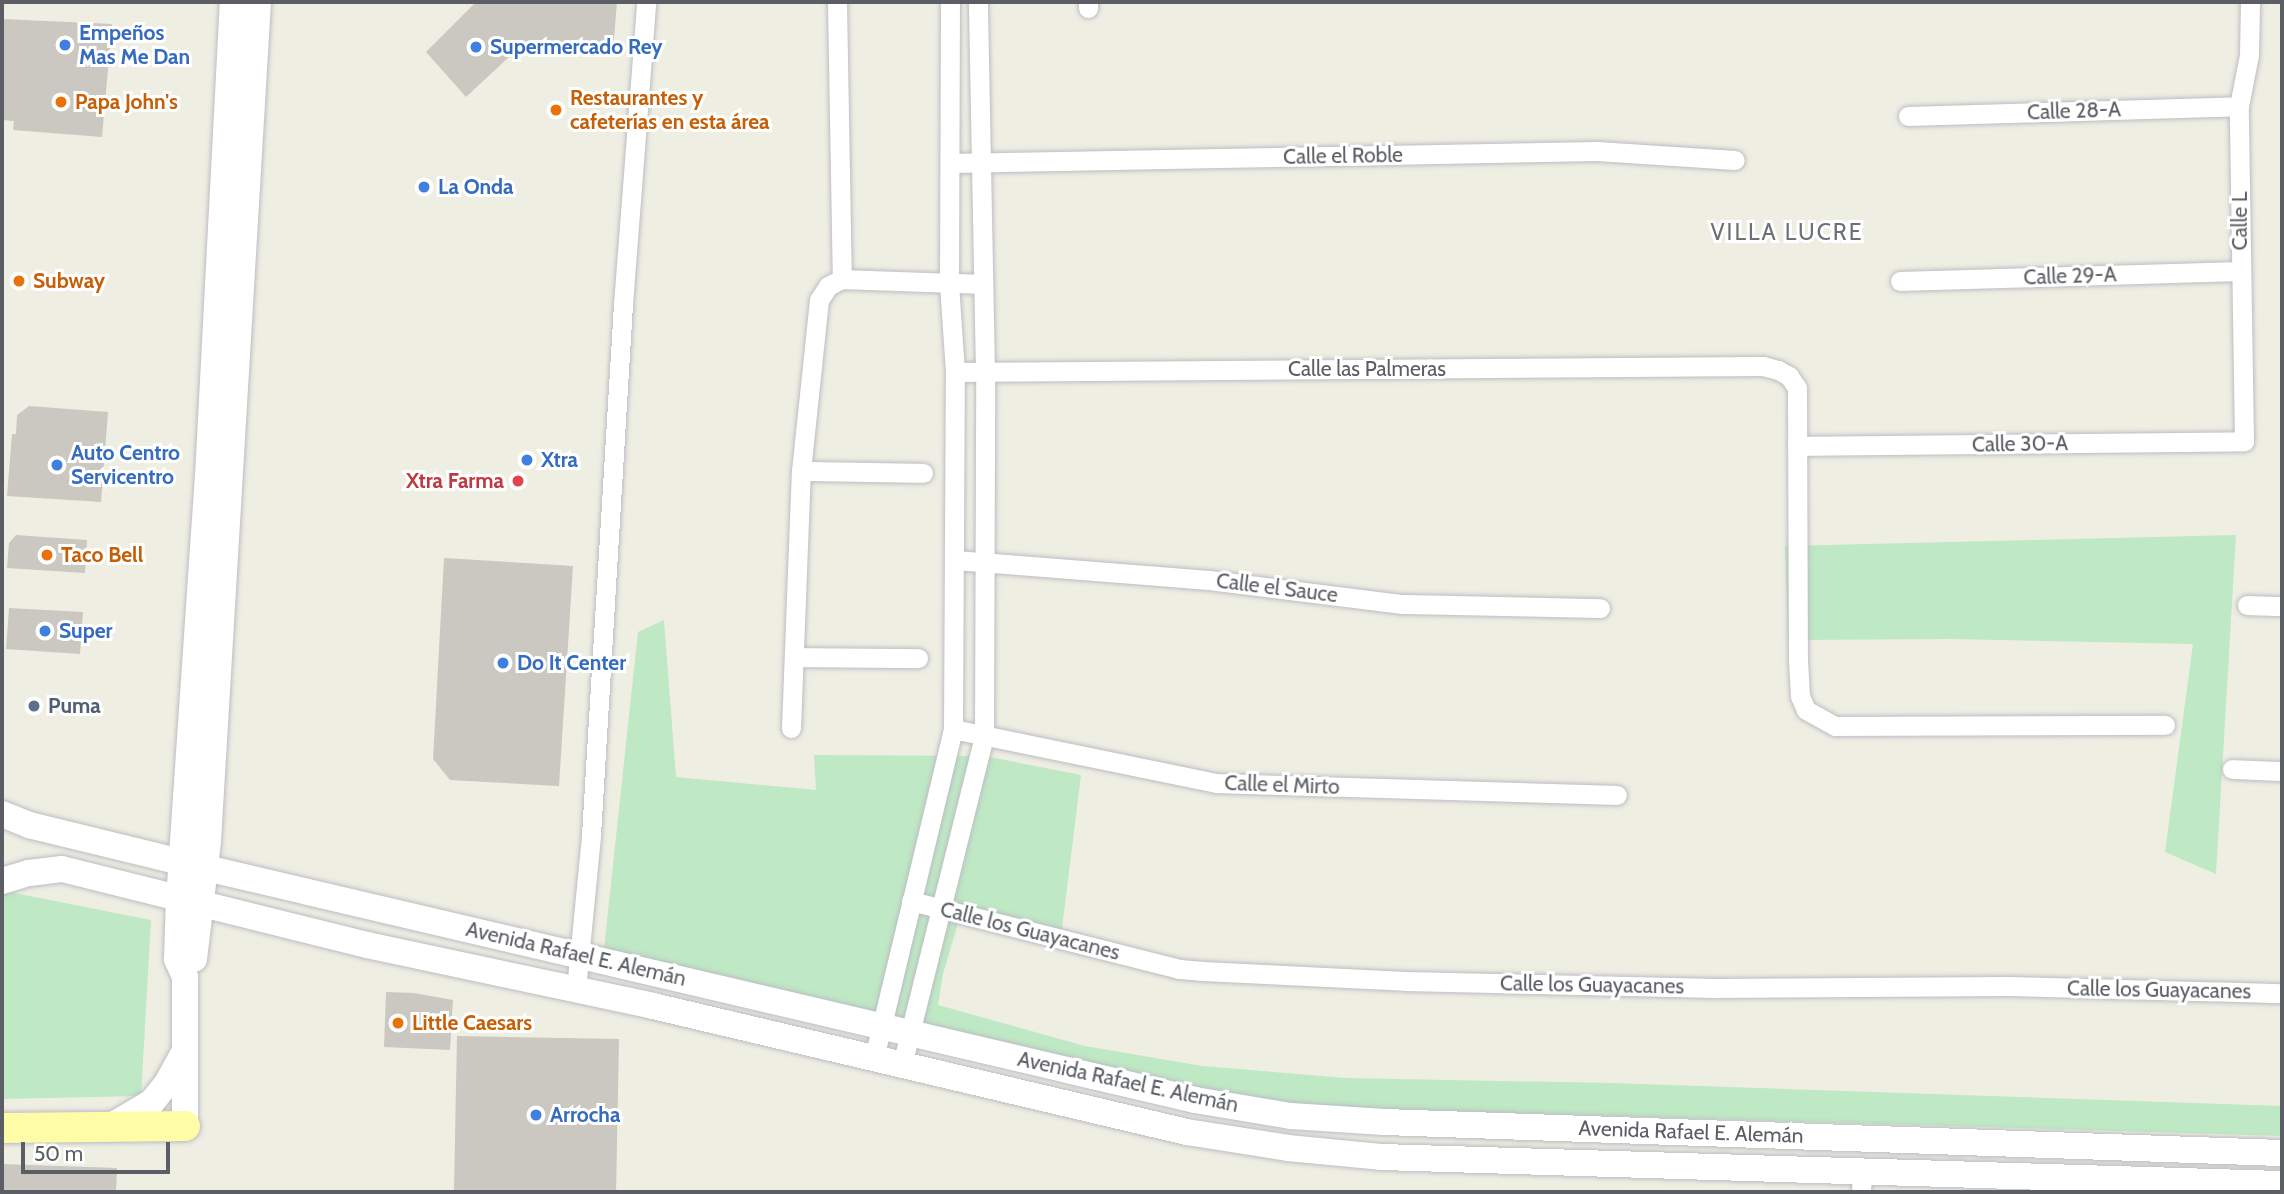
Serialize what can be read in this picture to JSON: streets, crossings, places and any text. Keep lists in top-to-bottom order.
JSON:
{
  "streets": {
    "main road": ["Avenida Rafael E. Alemán"],
    "street": [
      "Calle 28-A",
      "Calle el Roble",
      "Calle L",
      "Calle 29-A",
      "Calle las Palmeras",
      "Calle 30-A",
      "Calle el Sauce",
      "Calle el Mirto",
      "Calle los Guayacanes"
    ]
  },
  "crossings": [
    ["Calle 28-A", "Calle L"],
    ["Calle L", "Calle 29-A"],
    ["Calle L", "Calle 30-A"],
    ["Calle las Palmeras", "Calle 30-A"]
  ],
  "districts": ["VILLA LUCRE"],
  "places": [
    "Empeños Mas Me Dan",
    "Supermercado Rey",
    "Papa John's",
    "Restaurantes y cafeterías en esta área",
    "La Onda",
    "Subway",
    "Xtra",
    "Auto Centro Servicentro",
    "Xtra Farma",
    "Taco Bell",
    "Super",
    "Do It Center",
    "Puma",
    "Little Caesars",
    "Arrocha"
  ],
  "scale_bar": "50 m"
}
